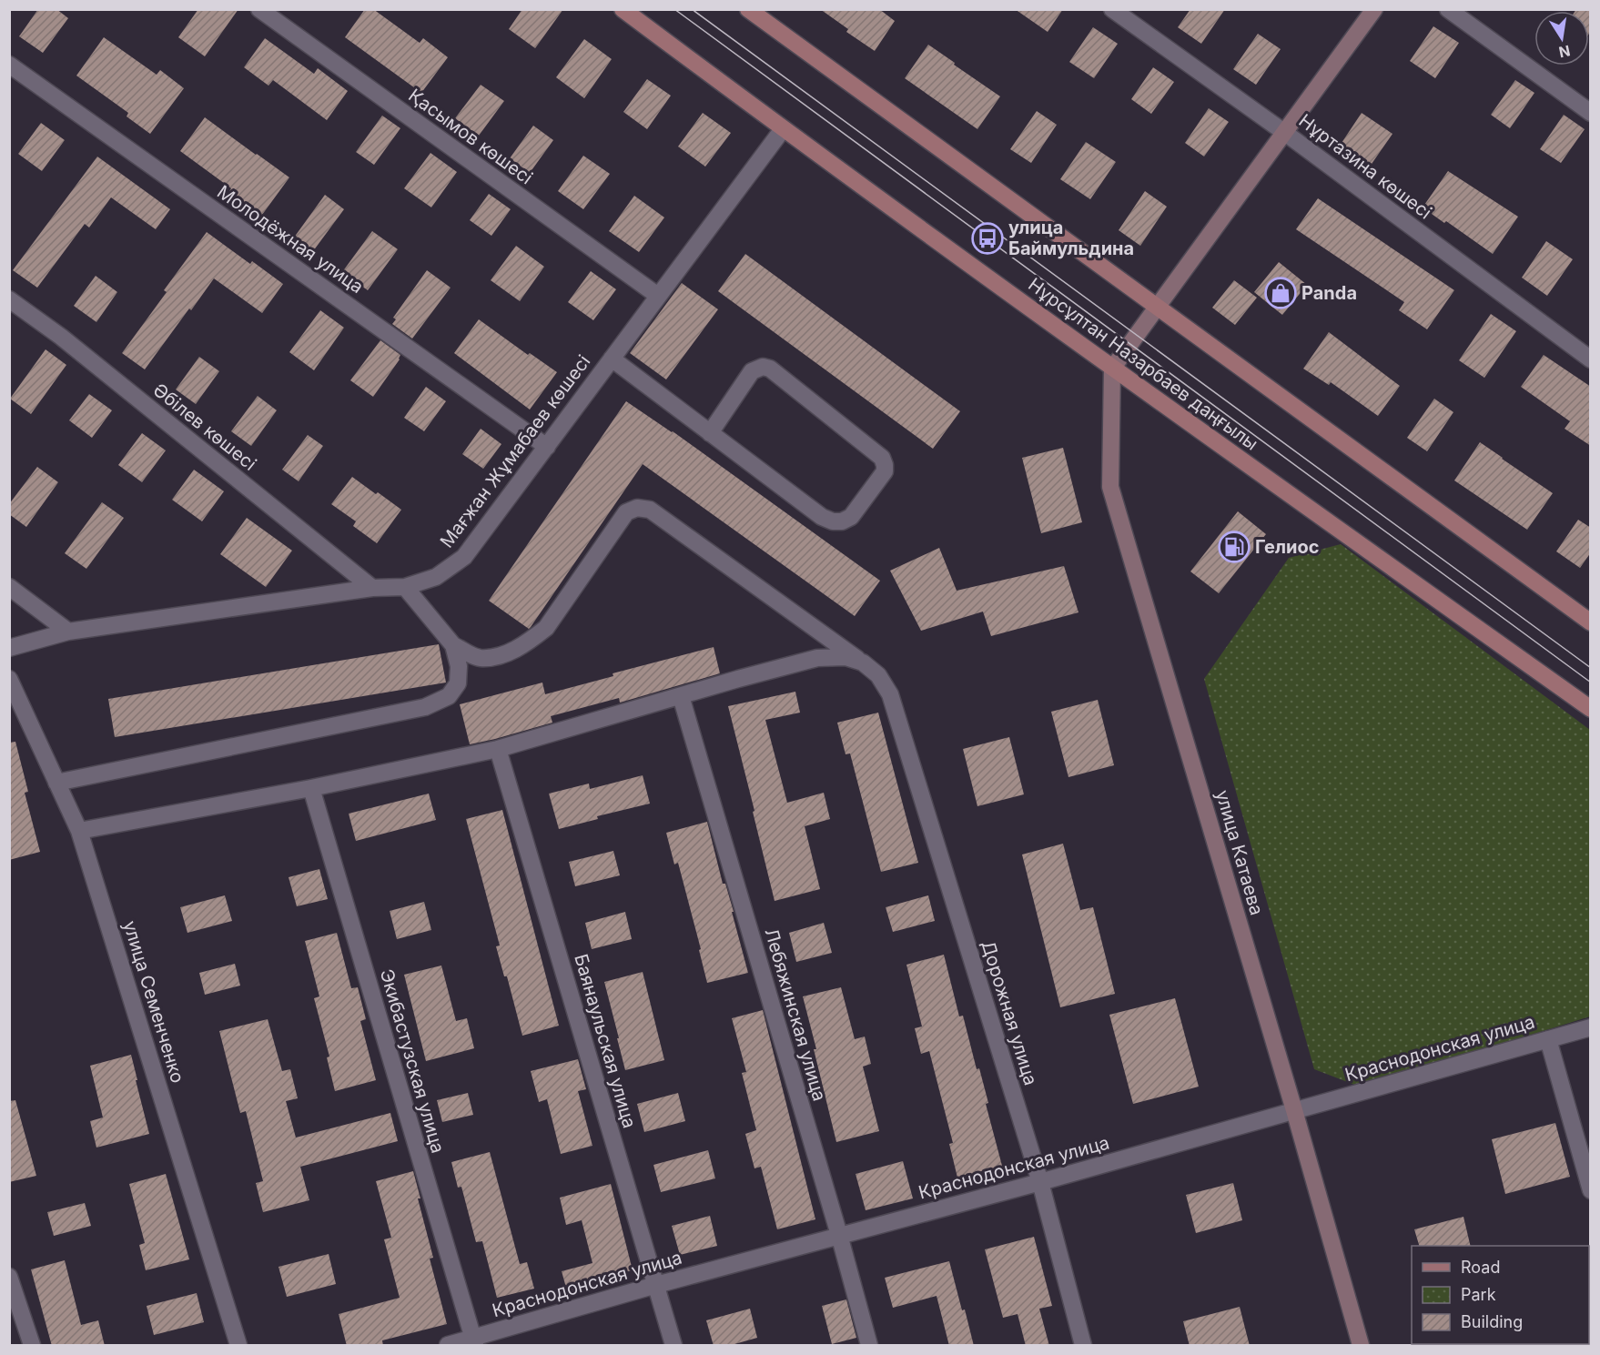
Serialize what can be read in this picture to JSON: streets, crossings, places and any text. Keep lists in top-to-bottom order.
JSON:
{
  "streets": {
    "main road": ["Нұрсұлтан Назарбаев даңғылы"],
    "street": [
      "Қасымов көшесі",
      "Нұртазина көшесі",
      "Молодёжная улица",
      "Әбілев көшесі",
      "Мағжан Жұмабаев көшесі",
      "улица Катаева",
      "улица Семенченко",
      "Дорожная улица",
      "Лебяжинская улица",
      "Баянаульская улица",
      "Краснодонская улица",
      "Экибастузская улица"
    ]
  },
  "crossings": [
    ["Қасымов көшесі", "Мағжан Жұмабаев көшесі"],
    ["Молодёжная улица", "Мағжан Жұмабаев көшесі"],
    ["Нұрсұлтан Назарбаев даңғылы", "Мағжан Жұмабаев көшесі"],
    ["Нұрсұлтан Назарбаев даңғылы", "улица Катаева"],
    ["Әбілев көшесі", "Мағжан Жұмабаев көшесі"],
    ["улица Катаева", "Краснодонская улица"],
    ["Дорожная улица", "Краснодонская улица"],
    ["Лебяжинская улица", "Краснодонская улица"],
    ["Баянаульская улица", "Краснодонская улица"],
    ["Краснодонская улица", "Экибастузская улица"]
  ],
  "places": {
    "bus stop": ["улица Баймульдина"],
    "shop": ["Panda"],
    "fuel station": ["Гелиос"]
  },
  "legend": ["Road", "Park", "Building"],
  "north": "bottom"
}
